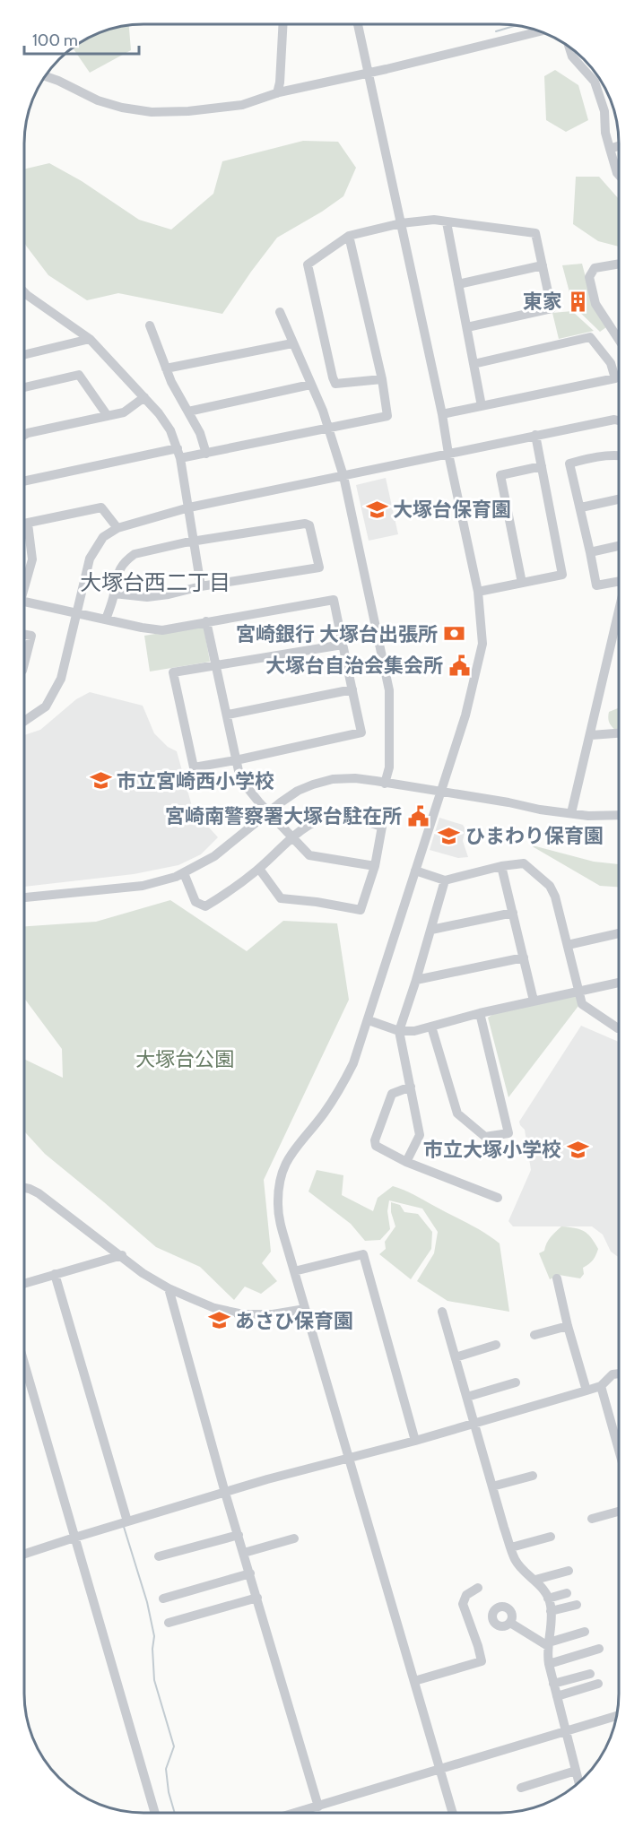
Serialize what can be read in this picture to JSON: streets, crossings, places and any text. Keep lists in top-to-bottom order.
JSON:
{
  "districts": ["大塚台西二丁目"],
  "parks": ["大塚台公園"],
  "places": {
    "building": ["東家"],
    "school or university": [
      "大塚台保育園",
      "市立宮崎西小学校",
      "ひまわり保育園",
      "市立大塚小学校",
      "あさひ保育園"
    ],
    "bank": ["宮崎銀行 大塚台出張所"],
    "public building": ["大塚台自治会集会所", "宮崎南警察署大塚台駐在所"]
  },
  "scale_bar": "100 m"
}
